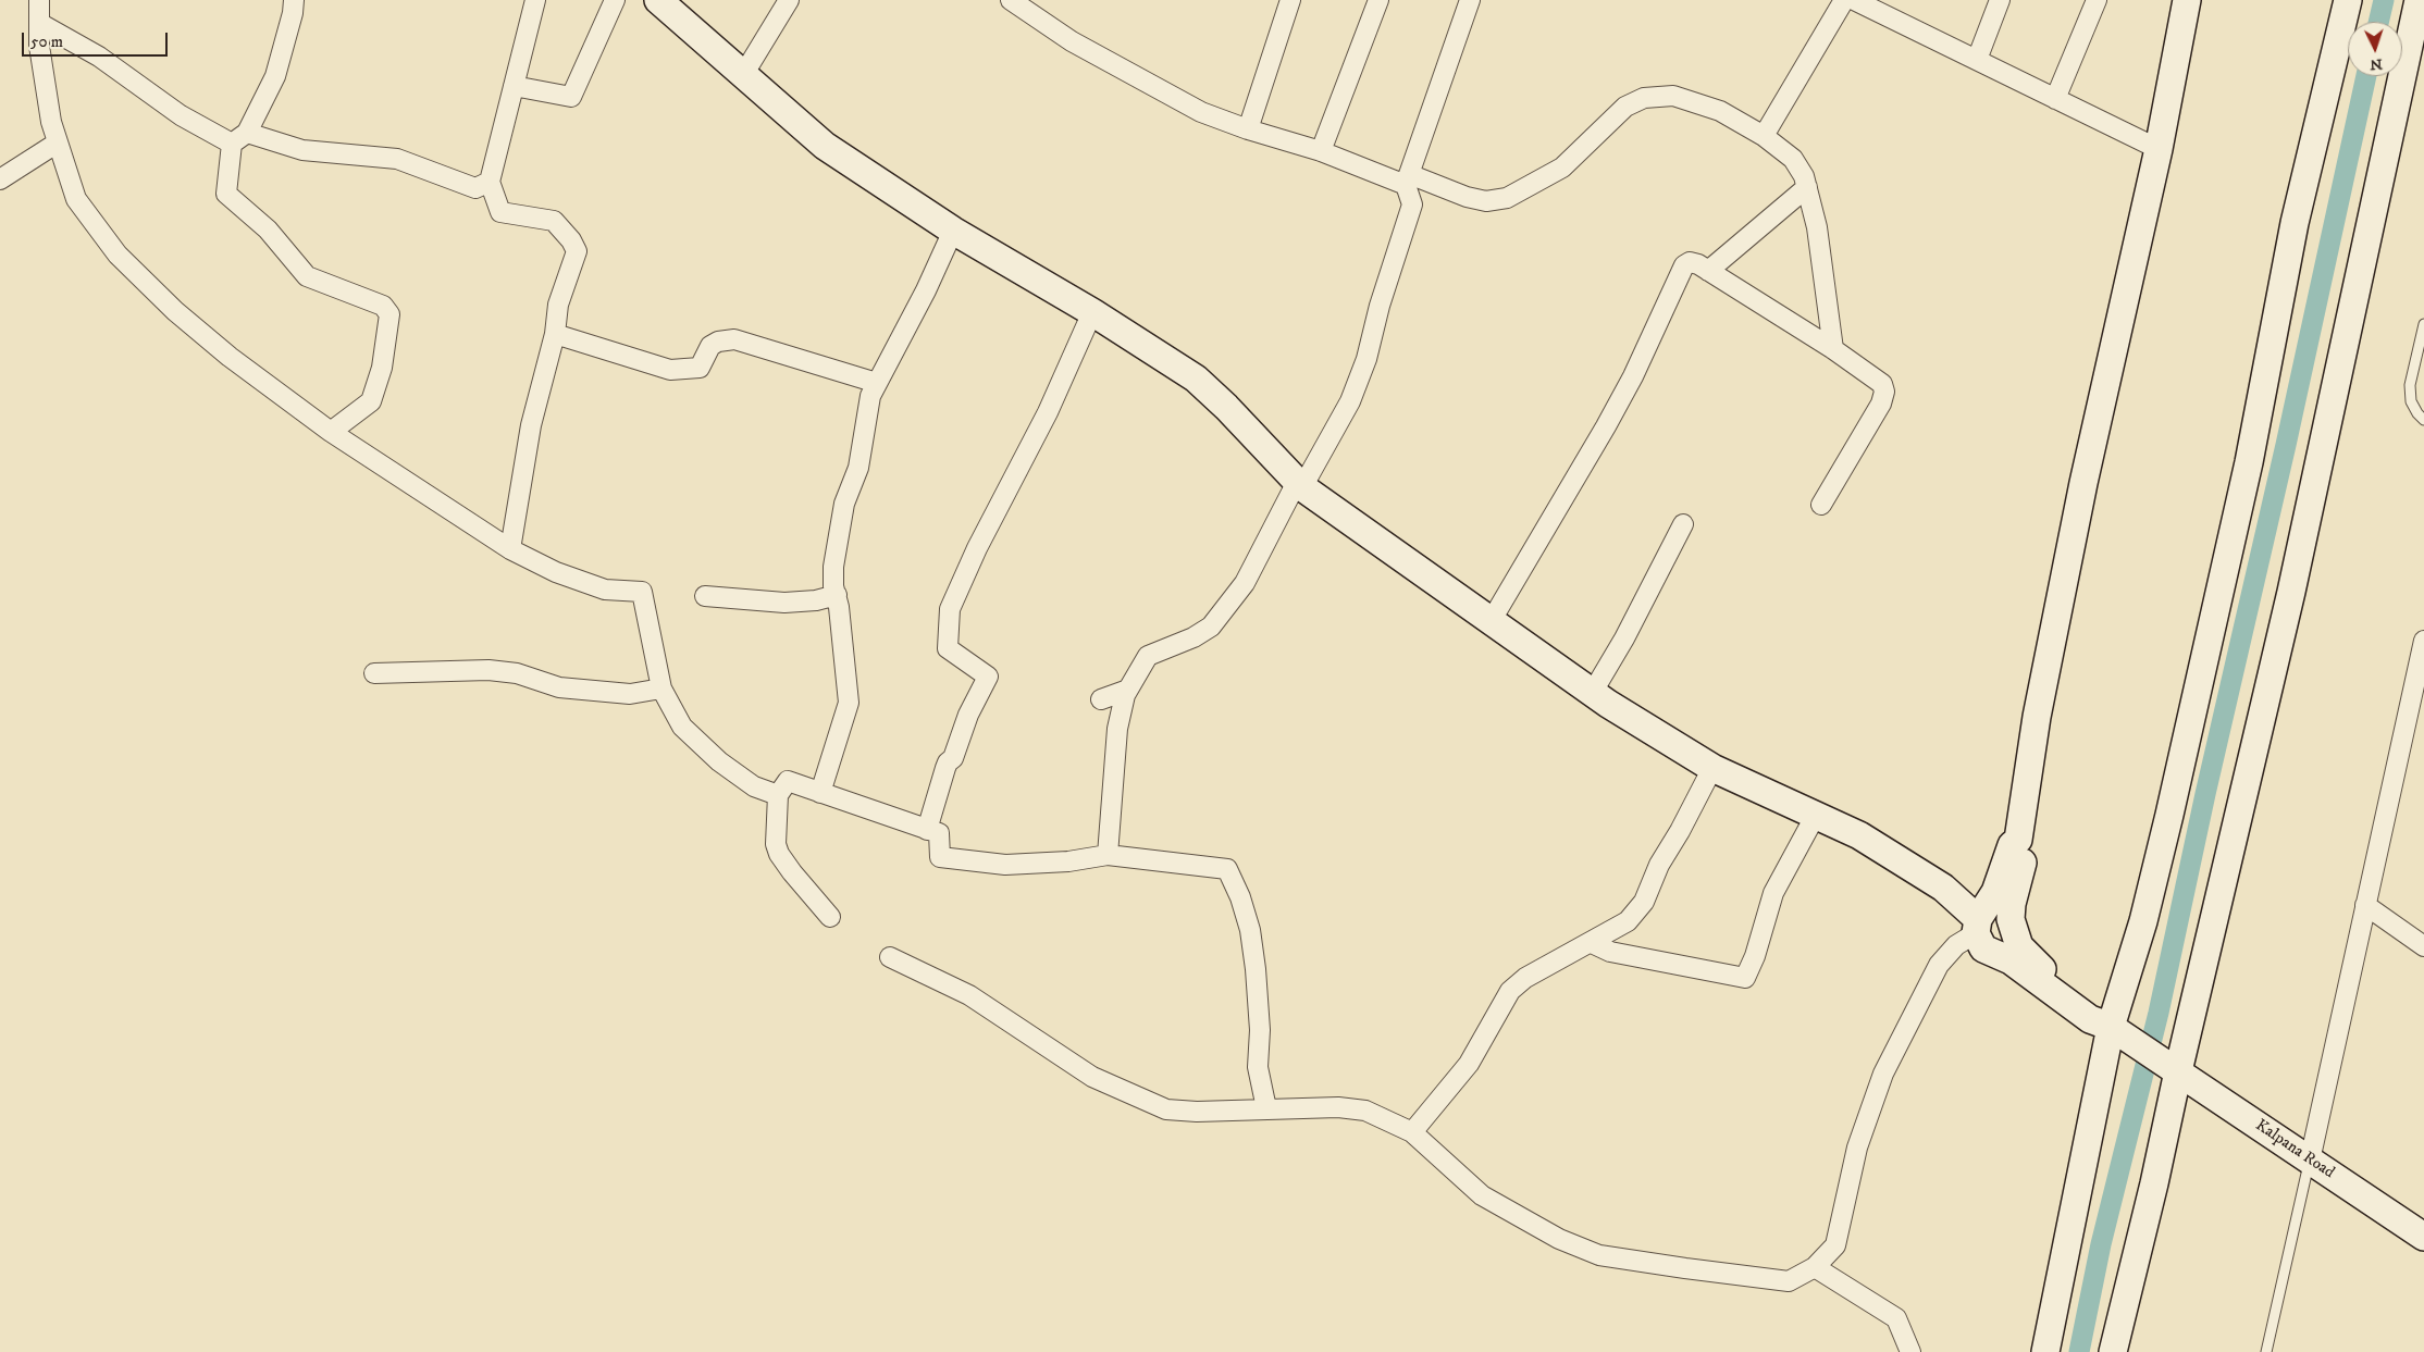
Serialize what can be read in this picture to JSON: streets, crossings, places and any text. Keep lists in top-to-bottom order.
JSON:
{
  "streets": {
    "street": ["Kalpana Road"]
  },
  "scale_bar": "50 m",
  "north": "bottom"
}
